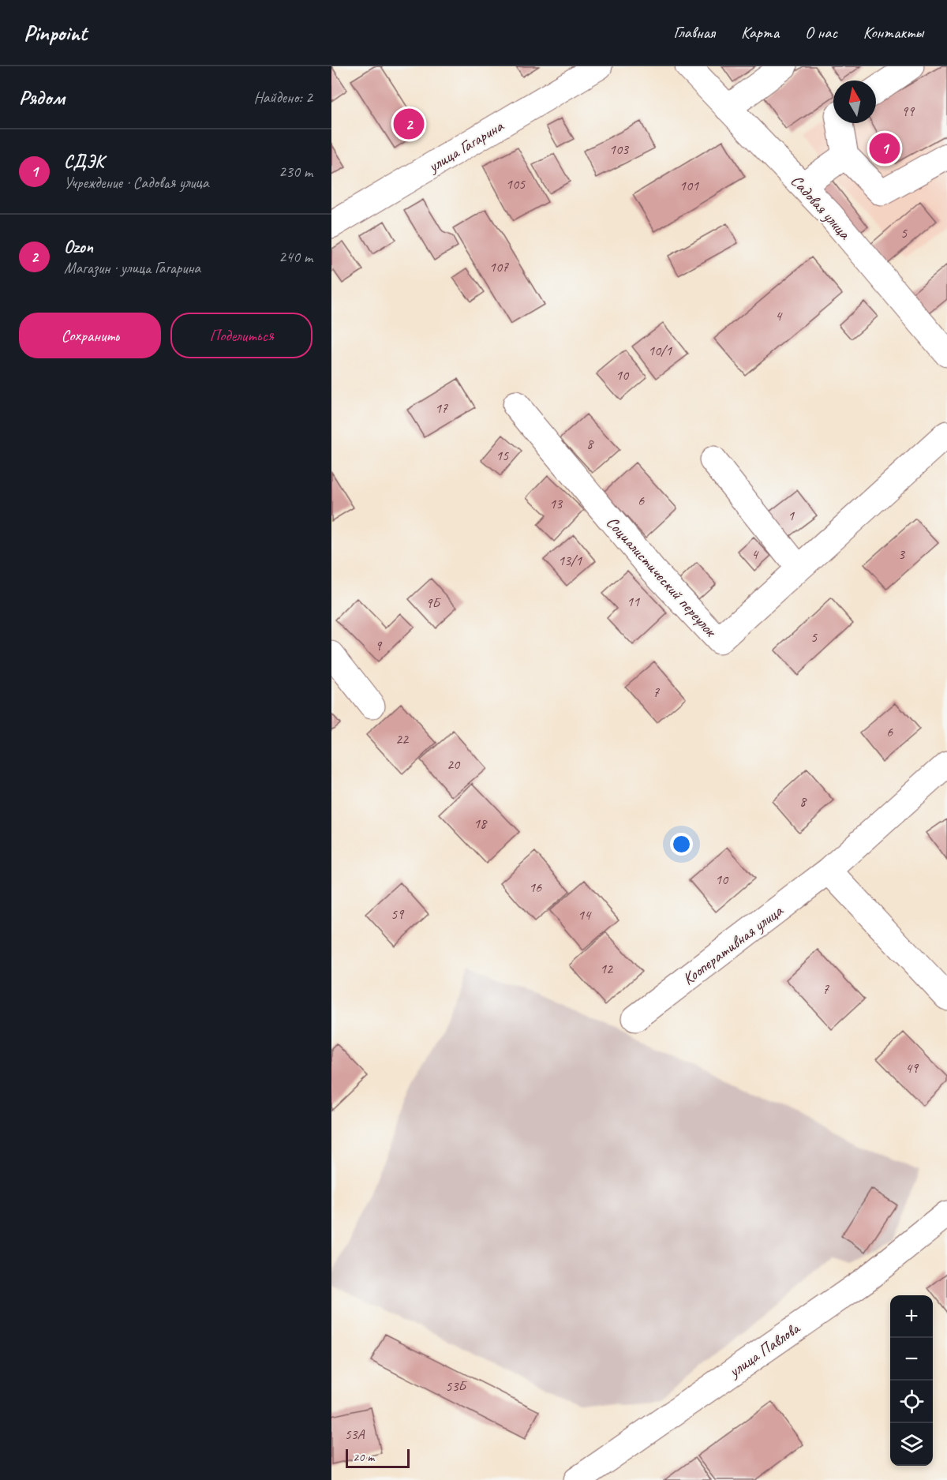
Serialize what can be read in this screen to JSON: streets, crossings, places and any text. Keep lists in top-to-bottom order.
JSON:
{
  "streets": {
    "street": [
      "улица Гагарина",
      "Садовая улица",
      "Социалистический переулок",
      "Кооперативная улица",
      "улица Павлова"
    ]
  },
  "house_numbers": [
    "99",
    "103",
    "105",
    "101",
    "5",
    "107",
    "4",
    "10/1",
    "10",
    "17",
    "8",
    "15",
    "6",
    "13",
    "1",
    "4",
    "3",
    "13/1",
    "11",
    "9Б",
    "5",
    "9",
    "7",
    "6",
    "22",
    "20",
    "8",
    "18",
    "10",
    "16",
    "59",
    "14",
    "12",
    "7",
    "49",
    "53Б",
    "53А"
  ],
  "scale_bar": "20 m",
  "north": "top",
  "page": {
    "header": "Pinpoint",
    "nav": [
      "Главная",
      "Карта",
      "О нас",
      "Контакты"
    ],
    "heading": ["Рядом", "Найдено: 2"],
    "pins": ["2", "1"],
    "list": [
      {
        "mark": "1",
        "name": "СДЭК",
        "note": "Учреждение · Садовая улица",
        "value": "230 m"
      },
      {
        "mark": "2",
        "name": "Ozon",
        "note": "Магазин · улица Гагарина",
        "value": "240 m"
      }
    ],
    "buttons": ["Сохранить", "Поделиться"],
    "map_buttons": ["+", "−"],
    "scale": "20 m"
  }
}
